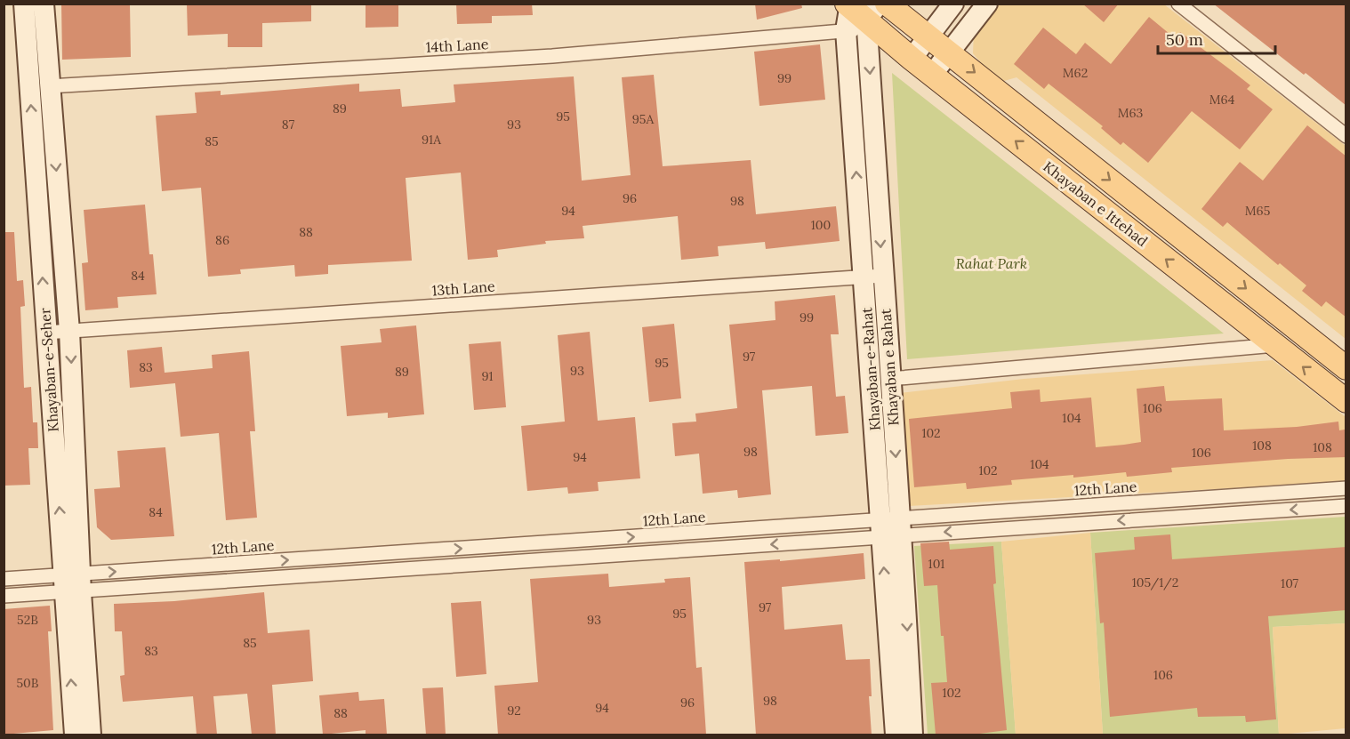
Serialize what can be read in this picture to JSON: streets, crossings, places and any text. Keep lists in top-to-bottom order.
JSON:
{
  "streets": {
    "main road": ["Khayaban e Ittehad"],
    "street": [
      "14th Lane",
      "13th Lane",
      "Khayaban e Rahat",
      "Khayaban-e-Rahat",
      "Khayaban-e-Seher",
      "12th Lane"
    ]
  },
  "crossings": [
    ["14th Lane", "Khayaban e Ittehad"],
    ["14th Lane", "Khayaban e Rahat"],
    ["14th Lane", "Khayaban-e-Rahat"],
    ["14th Lane", "Khayaban-e-Seher"],
    ["Khayaban e Ittehad", "Khayaban e Rahat"],
    ["Khayaban e Ittehad", "Khayaban-e-Rahat"],
    ["13th Lane", "Khayaban e Rahat"],
    ["13th Lane", "Khayaban-e-Rahat"],
    ["13th Lane", "Khayaban-e-Seher"],
    ["Khayaban e Rahat", "Khayaban-e-Rahat"],
    ["Khayaban e Rahat", "12th Lane"],
    ["Khayaban-e-Rahat", "12th Lane"],
    ["Khayaban-e-Seher", "12th Lane"]
  ],
  "one_way": ["Khayaban e Rahat", "Khayaban-e-Rahat"],
  "parks": ["Rahat Park"],
  "house_numbers": [
    "M62",
    "99",
    "M64",
    "89",
    "M63",
    "95",
    "95A",
    "87",
    "93",
    "91A",
    "85",
    "96",
    "98",
    "94",
    "M65",
    "100",
    "88",
    "86",
    "84",
    "99",
    "97",
    "95",
    "83",
    "93",
    "89",
    "91",
    "106",
    "104",
    "102",
    "108",
    "108",
    "98",
    "106",
    "94",
    "104",
    "102",
    "84",
    "101",
    "105/1/2",
    "107",
    "97",
    "95",
    "52B",
    "93",
    "85",
    "83",
    "106",
    "50B",
    "102",
    "98",
    "96",
    "94",
    "92",
    "88"
  ],
  "scale_bar": "50 m"
}
